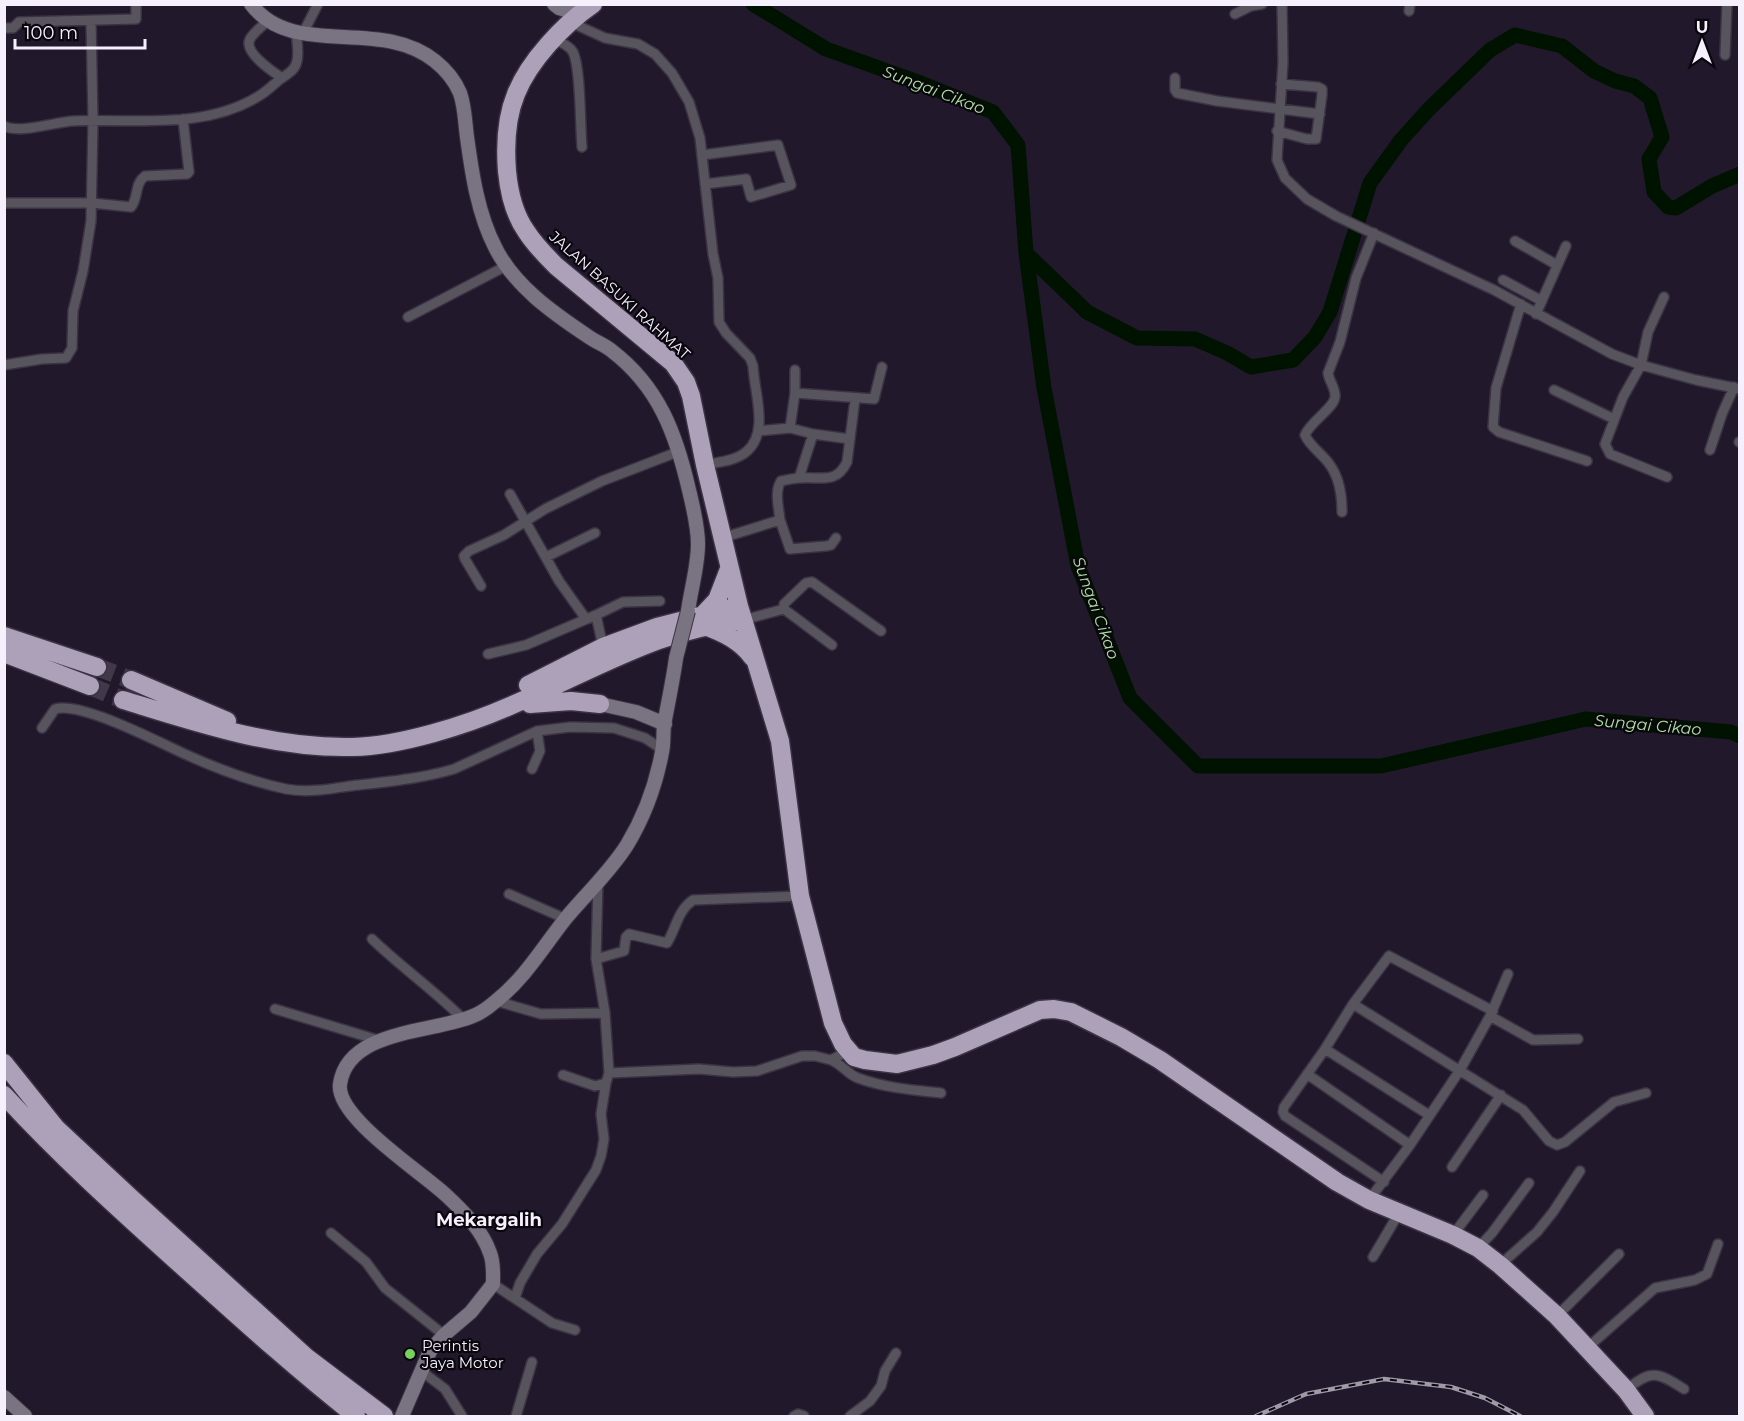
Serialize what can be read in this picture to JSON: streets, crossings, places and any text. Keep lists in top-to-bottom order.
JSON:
{
  "streets": {
    "highway": ["JALAN BASUKI RAHMAT"]
  },
  "districts": ["Mekargalih"],
  "water": ["Sungai Cikao"],
  "places": ["Perintis Jaya Motor"],
  "scale_bar": "100 m",
  "north": "top"
}
